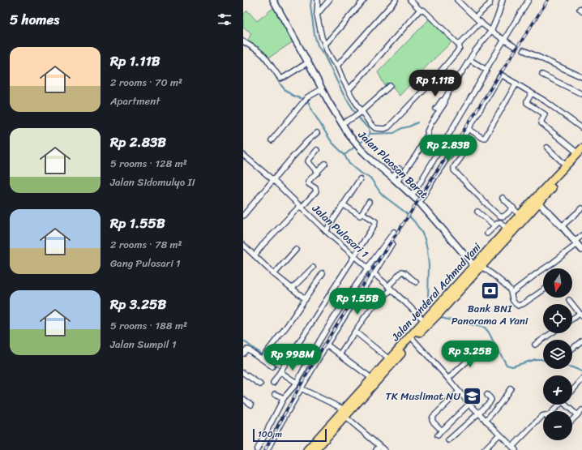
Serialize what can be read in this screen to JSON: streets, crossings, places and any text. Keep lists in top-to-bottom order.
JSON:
{
  "streets": {
    "main road": ["Jalan Jenderal Achmad Yani"],
    "street": ["Jalan Plaosan Barat", "Jalan Pulosari 1"]
  },
  "crossings": [
    ["Jalan Plaosan Barat", "Jalan Jenderal Achmad Yani"],
    ["Jalan Pulosari 1", "Jalan Jenderal Achmad Yani"]
  ],
  "places": {
    "bank": ["Bank BNI Panorama A Yani"],
    "school or university": ["TK Muslimat NU"]
  },
  "scale_bar": "100 m",
  "north": "bottom",
  "page": {
    "heading": "5 homes",
    "list": [
      {
        "name": "Rp 1.11B",
        "note": "2 rooms · 70 m² · Apartment"
      },
      {
        "name": "Rp 2.83B",
        "note": "5 rooms · 128 m² · Jalan Sidomulyo II"
      },
      {
        "name": "Rp 1.55B",
        "note": "2 rooms · 78 m² · Gang Pulosari 1"
      },
      {
        "name": "Rp 3.25B",
        "note": "5 rooms · 188 m² · Jalan Sumpil 1"
      }
    ],
    "price": [
      "Rp 1.11B",
      "Rp 2.83B",
      "Rp 1.55B",
      "Rp 3.25B",
      "Rp 998M"
    ],
    "map_buttons": ["+", "−"],
    "scale": "100 m"
  }
}
